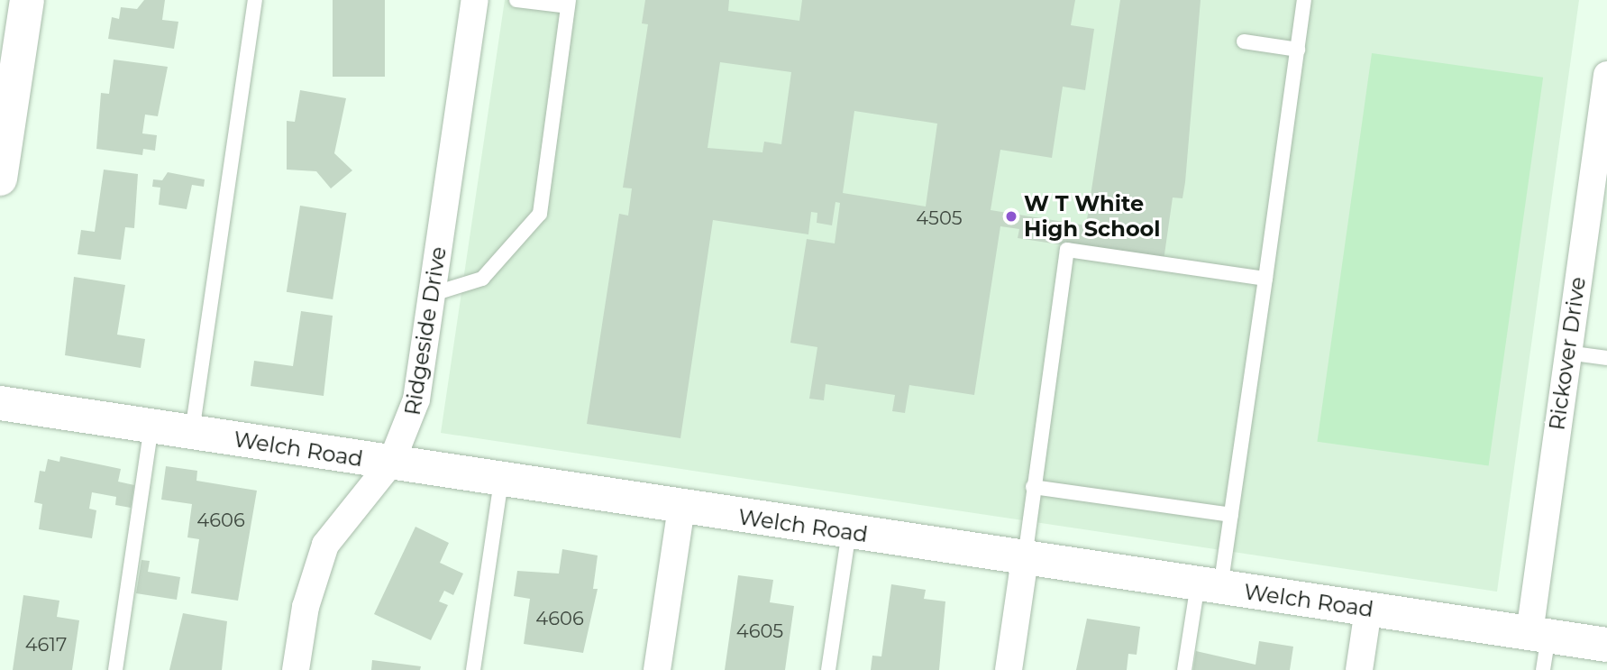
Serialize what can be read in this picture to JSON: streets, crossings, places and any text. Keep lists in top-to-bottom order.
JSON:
{
  "streets": {
    "street": ["Ridgeside Drive", "Rickover Drive", "Welch Road"]
  },
  "crossings": [
    ["Ridgeside Drive", "Welch Road"],
    ["Rickover Drive", "Welch Road"]
  ],
  "places": ["W T White High School"],
  "house_numbers": [
    "4505",
    "4606",
    "4606",
    "4605",
    "4617"
  ]
}
